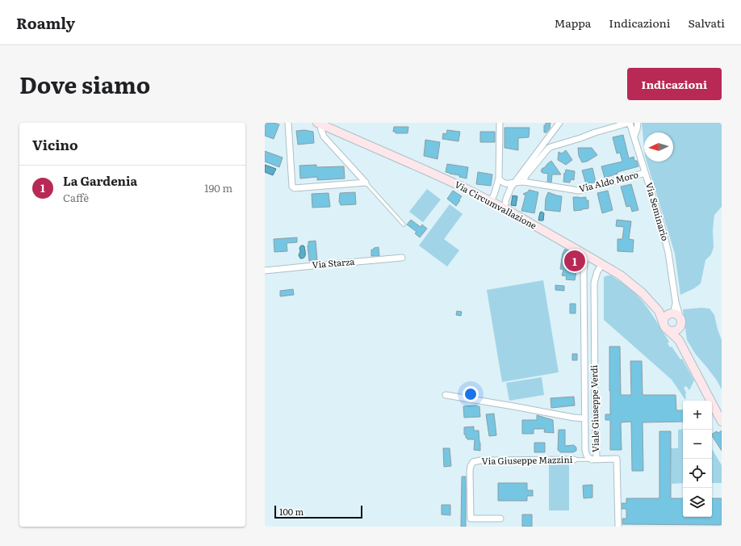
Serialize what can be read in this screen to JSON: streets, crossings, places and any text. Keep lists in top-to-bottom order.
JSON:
{
  "streets": {
    "street": [
      "Via Aldo Moro",
      "Via Circumvallazione",
      "Via Seminario",
      "Via Starza",
      "Viale Giuseppe Verdi",
      "Via Giuseppe Mazzini"
    ]
  },
  "crossings": [
    ["Via Aldo Moro", "Via Seminario"],
    ["Via Circumvallazione", "Via Seminario"],
    ["Via Circumvallazione", "Viale Giuseppe Verdi"],
    ["Viale Giuseppe Verdi", "Via Giuseppe Mazzini"]
  ],
  "scale_bar": "100 m",
  "north": "left",
  "page": {
    "header": "Roamly",
    "nav": ["Mappa", "Indicazioni", "Salvati"],
    "title": "Dove siamo",
    "buttons": "Indicazioni",
    "heading": "Vicino",
    "list": [
      {
        "mark": "1",
        "name": "La Gardenia",
        "note": "Caffè",
        "value": "190 m"
      }
    ],
    "pins": "1",
    "map_buttons": ["+", "−"],
    "scale": "100 m"
  }
}
